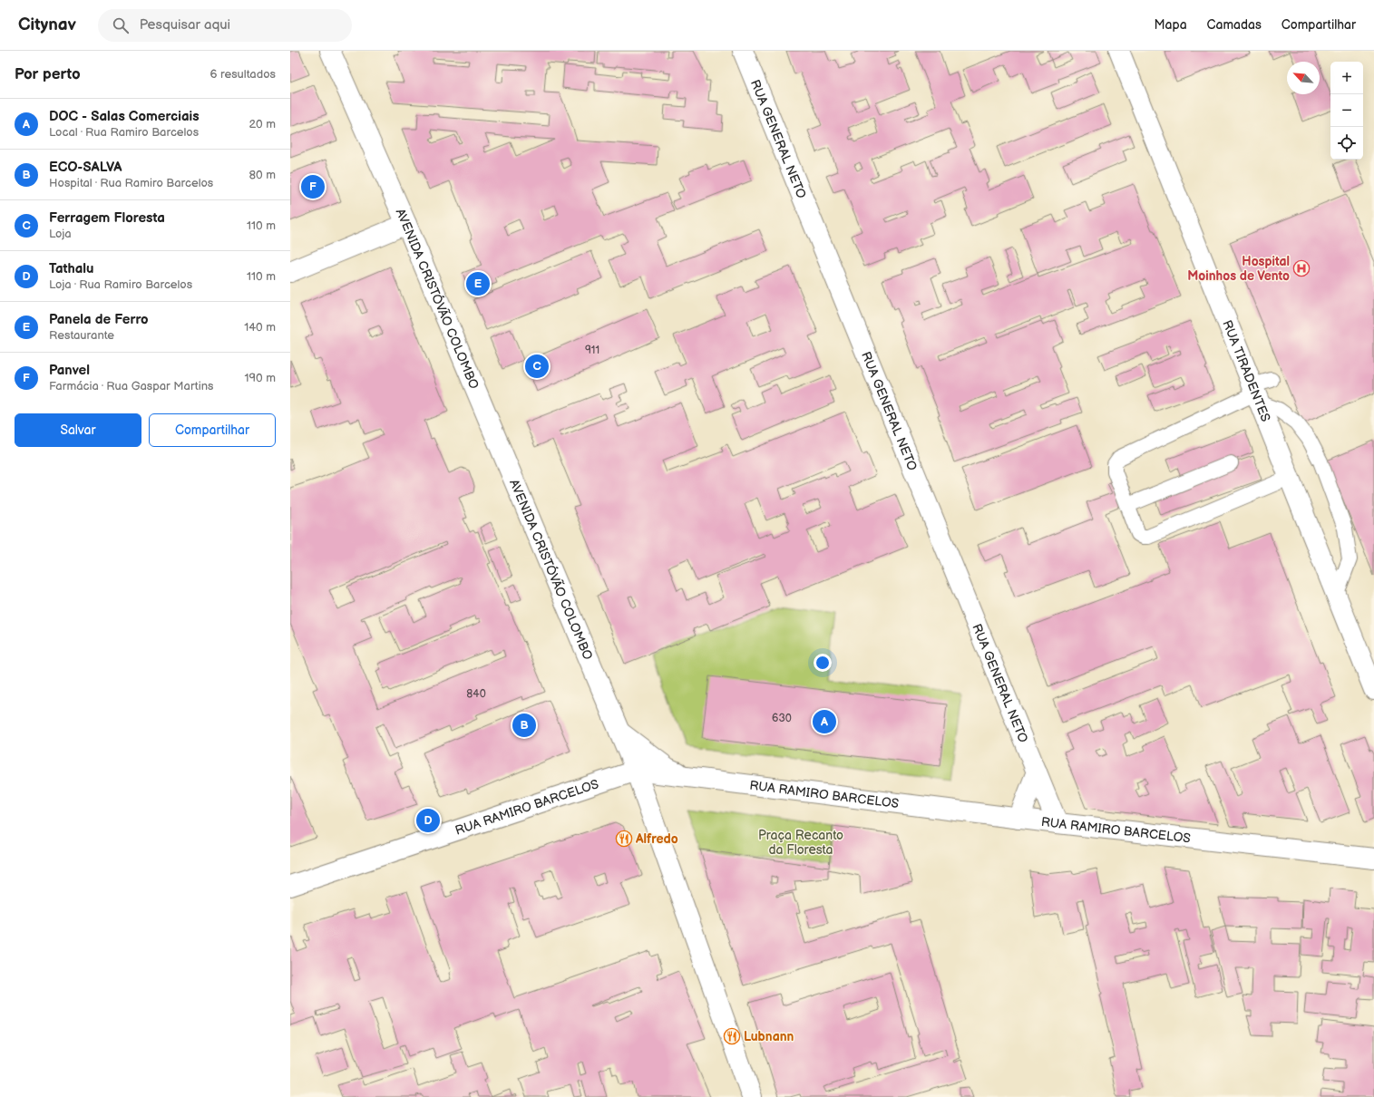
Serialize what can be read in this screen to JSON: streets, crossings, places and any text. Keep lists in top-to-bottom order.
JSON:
{
  "streets": {
    "street": [
      "RUA GENERAL NETO",
      "AVENIDA CRISTÓVÃO COLOMBO",
      "RUA TIRADENTES",
      "RUA RAMIRO BARCELOS"
    ]
  },
  "crossings": [
    ["RUA GENERAL NETO", "RUA RAMIRO BARCELOS"],
    ["AVENIDA CRISTÓVÃO COLOMBO", "RUA RAMIRO BARCELOS"]
  ],
  "parks": ["Praça Recanto da Floresta"],
  "places": {
    "hospital": ["Hospital Moinhos de Vento"],
    "restaurant": ["Alfredo", "Lubnann"]
  },
  "house_numbers": ["911", "840", "630"],
  "north": "top left",
  "page": {
    "header": "Citynav",
    "search": "Pesquisar aqui",
    "nav": ["Mapa", "Camadas", "Compartilhar"],
    "heading": ["Por perto", "6 resultados"],
    "map_buttons": ["+", "−"],
    "list": [
      {
        "mark": "A",
        "name": "DOC - Salas Comerciais",
        "note": "Local · Rua Ramiro Barcelos",
        "value": "20 m"
      },
      {
        "mark": "B",
        "name": "ECO-SALVA",
        "note": "Hospital · Rua Ramiro Barcelos",
        "value": "80 m"
      },
      {
        "mark": "C",
        "name": "Ferragem Floresta",
        "note": "Loja",
        "value": "110 m"
      },
      {
        "mark": "D",
        "name": "Tathalu",
        "note": "Loja · Rua Ramiro Barcelos",
        "value": "110 m"
      },
      {
        "mark": "E",
        "name": "Panela de Ferro",
        "note": "Restaurante",
        "value": "140 m"
      },
      {
        "mark": "F",
        "name": "Panvel",
        "note": "Farmácia · Rua Gaspar Martins",
        "value": "190 m"
      }
    ],
    "pins": [
      "F",
      "E",
      "C",
      "A",
      "B",
      "D"
    ],
    "buttons": ["Salvar", "Compartilhar"]
  }
}
